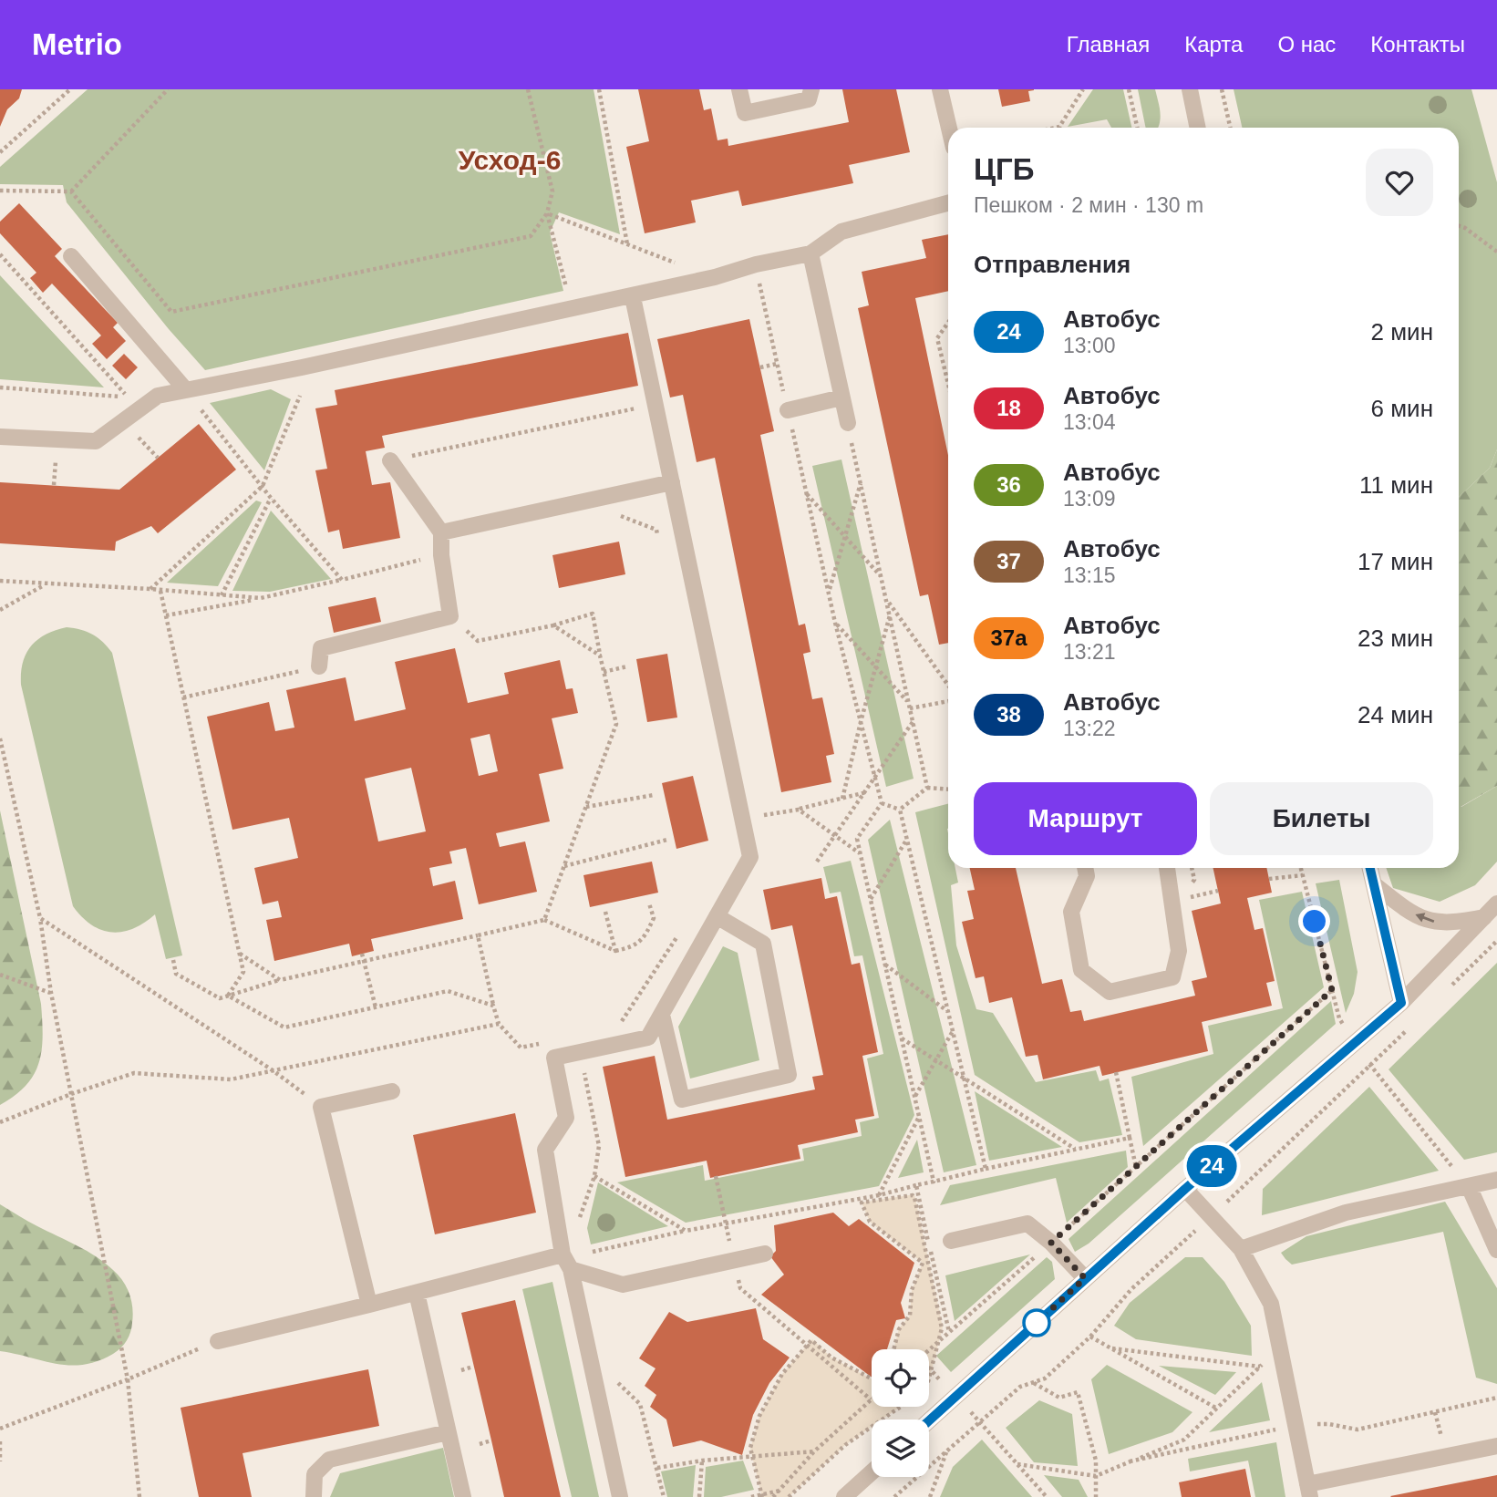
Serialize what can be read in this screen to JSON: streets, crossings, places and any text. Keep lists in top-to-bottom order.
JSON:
{
  "districts": ["Усход-6"],
  "lines": ["bus line 24"],
  "page": {
    "header": "Metrio",
    "nav": [
      "Главная",
      "Карта",
      "О нас",
      "Контакты"
    ],
    "on_map": "24",
    "heading": [
      ["ЦГБ", "Пешком · 2 мин · 130 m"],
      "Отправления"
    ],
    "list": [
      {
        "mark": "24",
        "name": "Автобус",
        "note": "13:00",
        "value": "2 мин"
      },
      {
        "mark": "18",
        "name": "Автобус",
        "note": "13:04",
        "value": "6 мин"
      },
      {
        "mark": "36",
        "name": "Автобус",
        "note": "13:09",
        "value": "11 мин"
      },
      {
        "mark": "37",
        "name": "Автобус",
        "note": "13:15",
        "value": "17 мин"
      },
      {
        "mark": "37а",
        "name": "Автобус",
        "note": "13:21",
        "value": "23 мин"
      },
      {
        "mark": "38",
        "name": "Автобус",
        "note": "13:22",
        "value": "24 мин"
      }
    ],
    "buttons": ["Маршрут", "Билеты"]
  }
}
